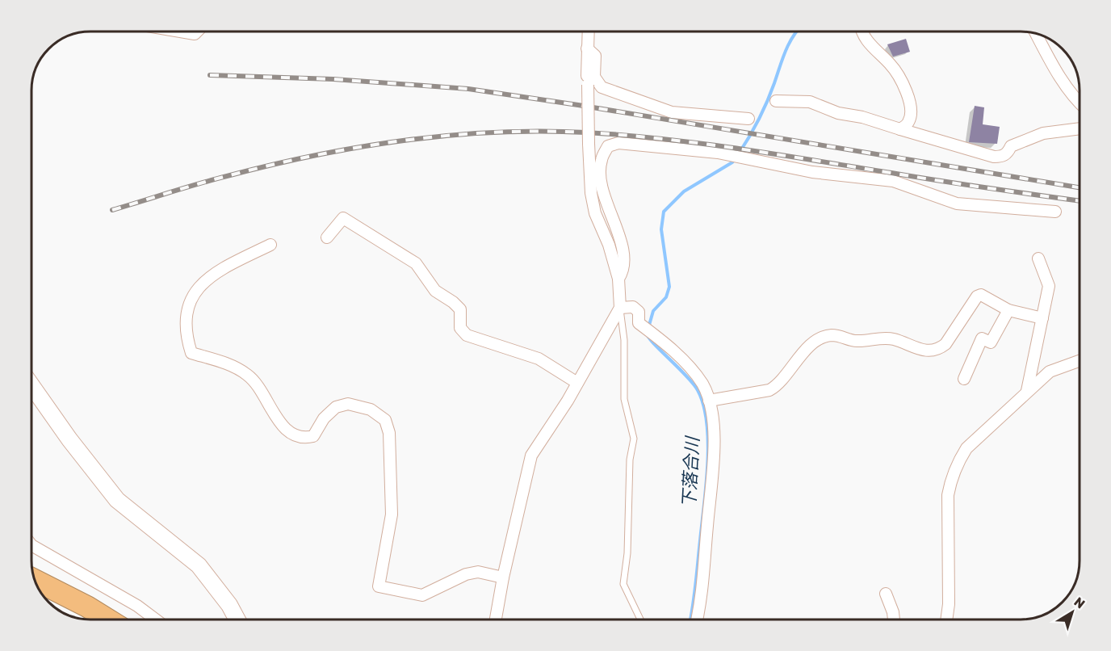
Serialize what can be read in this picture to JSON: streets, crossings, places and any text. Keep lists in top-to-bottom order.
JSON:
{
  "water": ["下落合川"],
  "north": "top right"
}
